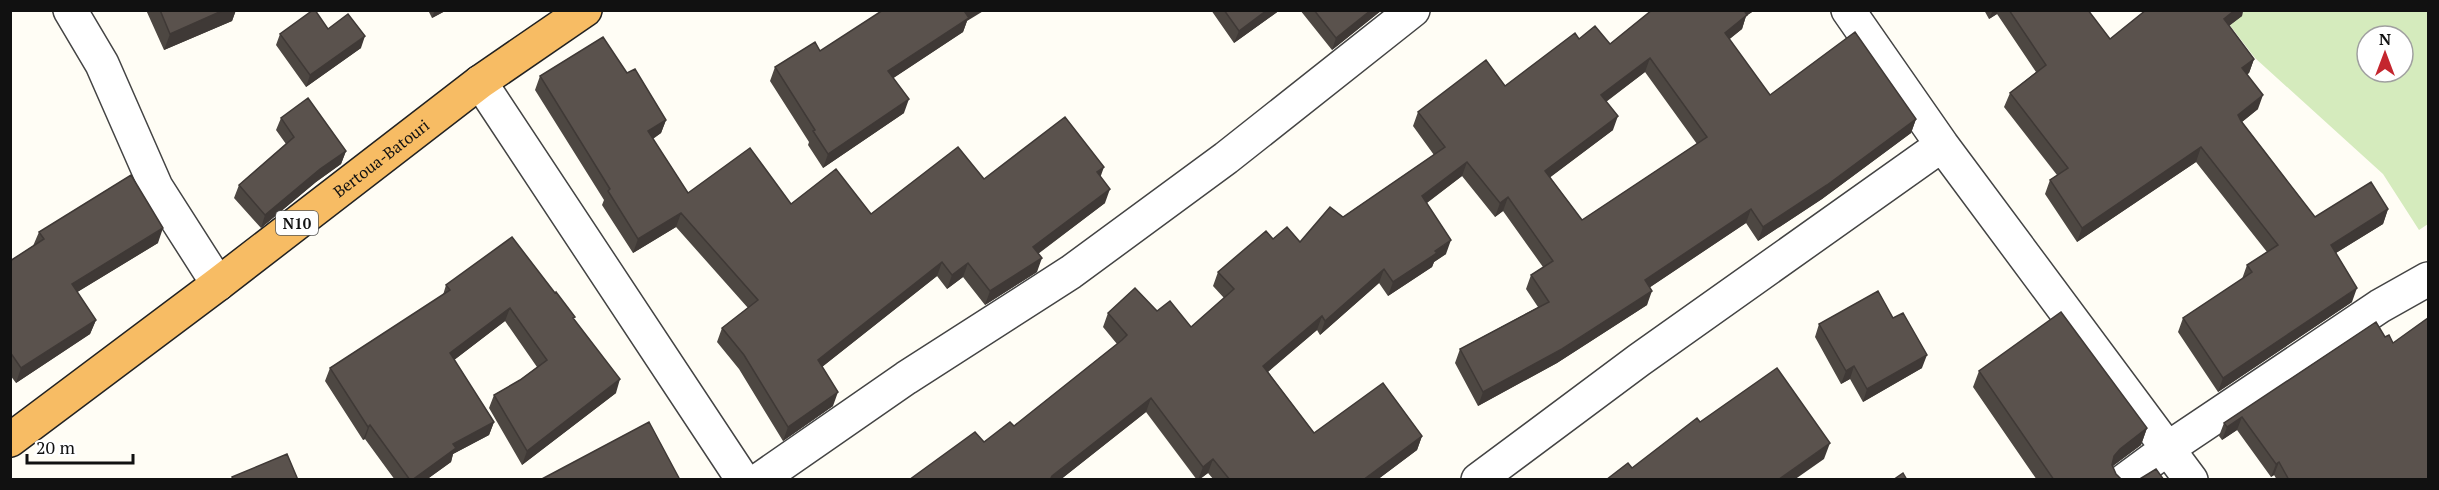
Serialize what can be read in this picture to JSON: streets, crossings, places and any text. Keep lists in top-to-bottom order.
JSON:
{
  "streets": {
    "highway": ["Bertoua-Batouri", "N10"]
  },
  "scale_bar": "20 m",
  "north": "top"
}
